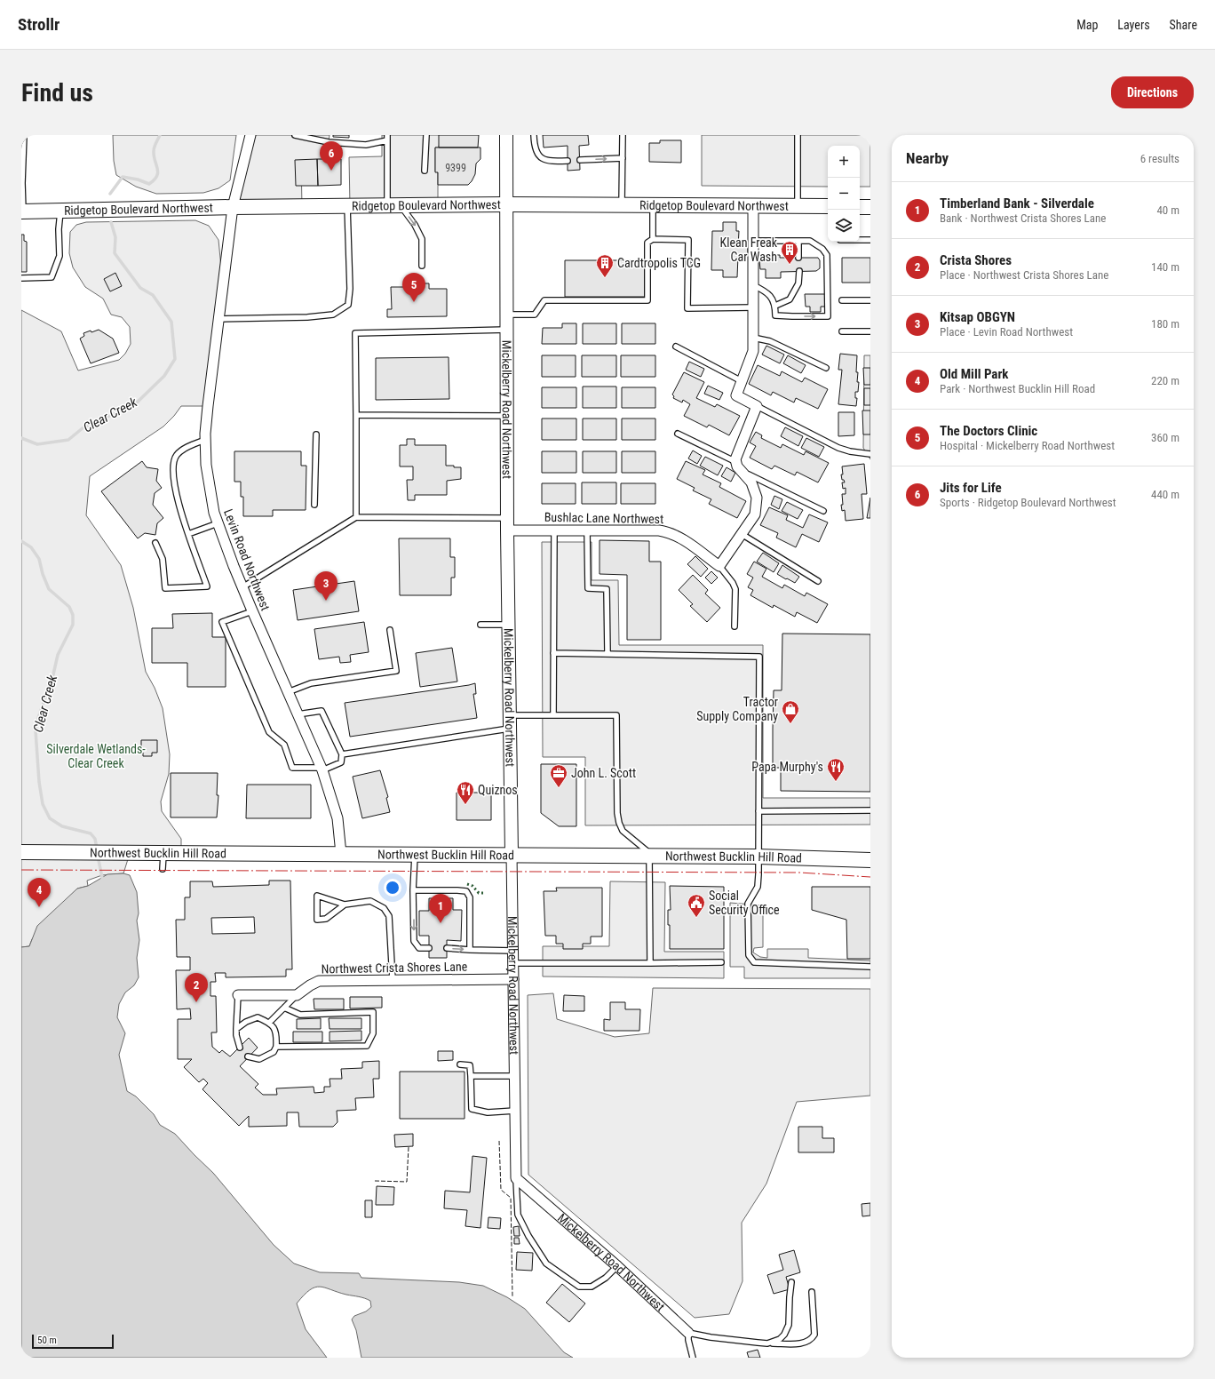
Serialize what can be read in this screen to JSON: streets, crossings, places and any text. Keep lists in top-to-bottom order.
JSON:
{
  "streets": {
    "main road": ["Ridgetop Boulevard Northwest", "Northwest Bucklin Hill Road"],
    "street": [
      "Mickelberry Road Northwest",
      "Bushlac Lane Northwest",
      "Levin Road Northwest",
      "Northwest Crista Shores Lane"
    ]
  },
  "crossings": [
    ["Ridgetop Boulevard Northwest", "Mickelberry Road Northwest"],
    ["Ridgetop Boulevard Northwest", "Levin Road Northwest"],
    ["Mickelberry Road Northwest", "Bushlac Lane Northwest"],
    ["Mickelberry Road Northwest", "Northwest Bucklin Hill Road"],
    ["Mickelberry Road Northwest", "Northwest Crista Shores Lane"],
    ["Levin Road Northwest", "Northwest Bucklin Hill Road"]
  ],
  "water": ["Clear Creek"],
  "parks": ["Silverdale Wetlands- Clear Creek"],
  "places": {
    "building": ["Klean Freak Car Wash", "Cardtropolis TCG"],
    "shop": ["Tractor Supply Company"],
    "restaurant": ["Papa Murphy's", "Quiznos"],
    "office": ["John L. Scott"],
    "public building": ["Social Security Office"]
  },
  "house_numbers": ["9399"],
  "scale_bar": "50 m",
  "page": {
    "header": "Strollr",
    "nav": ["Map", "Layers", "Share"],
    "buttons": "Directions",
    "title": "Find us",
    "heading": ["Nearby", "6 results"],
    "pins": [
      "6",
      "5",
      "3",
      "4",
      "1",
      "2"
    ],
    "map_buttons": ["+", "−"],
    "list": [
      {
        "mark": "1",
        "name": "Timberland Bank - Silverdale",
        "note": "Bank · Northwest Crista Shores Lane",
        "value": "40 m"
      },
      {
        "mark": "2",
        "name": "Crista Shores",
        "note": "Place · Northwest Crista Shores Lane",
        "value": "140 m"
      },
      {
        "mark": "3",
        "name": "Kitsap OBGYN",
        "note": "Place · Levin Road Northwest",
        "value": "180 m"
      },
      {
        "mark": "4",
        "name": "Old Mill Park",
        "note": "Park · Northwest Bucklin Hill Road",
        "value": "220 m"
      },
      {
        "mark": "5",
        "name": "The Doctors Clinic",
        "note": "Hospital · Mickelberry Road Northwest",
        "value": "360 m"
      },
      {
        "mark": "6",
        "name": "Jits for Life",
        "note": "Sports · Ridgetop Boulevard Northwest",
        "value": "440 m"
      }
    ],
    "scale": "50 m"
  }
}
